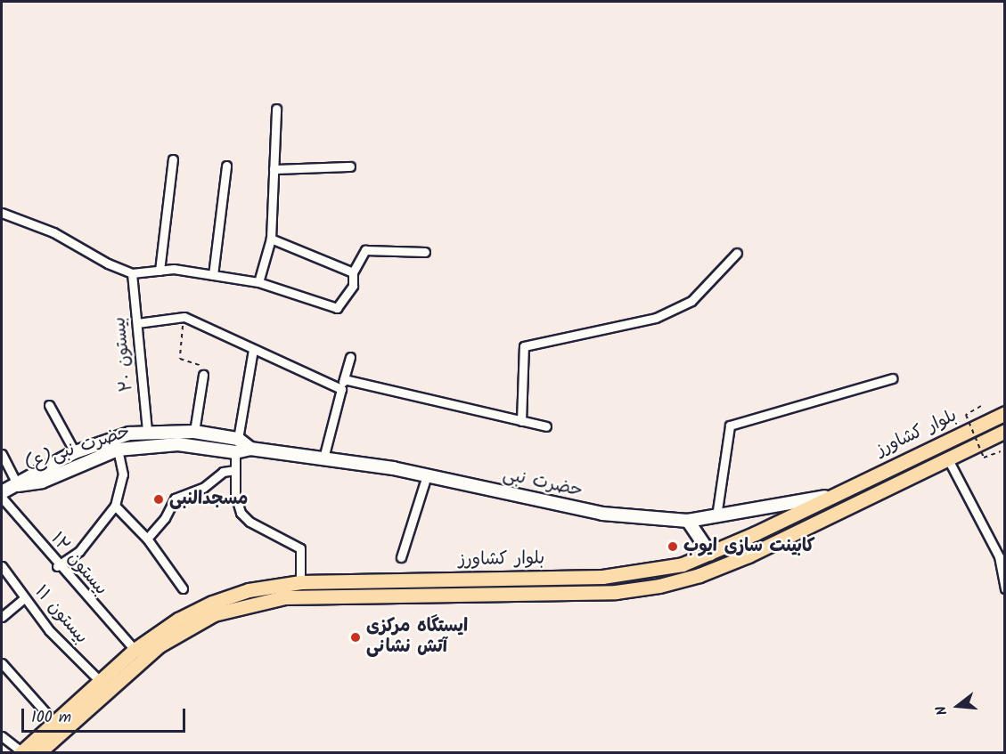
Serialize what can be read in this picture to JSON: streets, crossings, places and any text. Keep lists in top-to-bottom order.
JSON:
{
  "streets": {
    "main road": ["بلوار کشاورز"],
    "street": [
      "بیستون ۲۰",
      "حضرت نبی(ع)",
      "حضرت نبی",
      "بیستون ۱۲",
      "بیستون ۱۱"
    ]
  },
  "crossings": [
    ["بیستون ۲۰", "حضرت نبی(ع)"],
    ["بلوار کشاورز", "حضرت نبی"],
    ["بلوار کشاورز", "بیستون ۱۲"],
    ["بلوار کشاورز", "بیستون ۱۱"],
    ["حضرت نبی(ع)", "حضرت نبی"]
  ],
  "places": ["مسجدالنبی", "کابینت سازی ایوب", "ایستگاه مرکزی آتش نشانی"],
  "scale_bar": "100 m",
  "north": "left"
}
